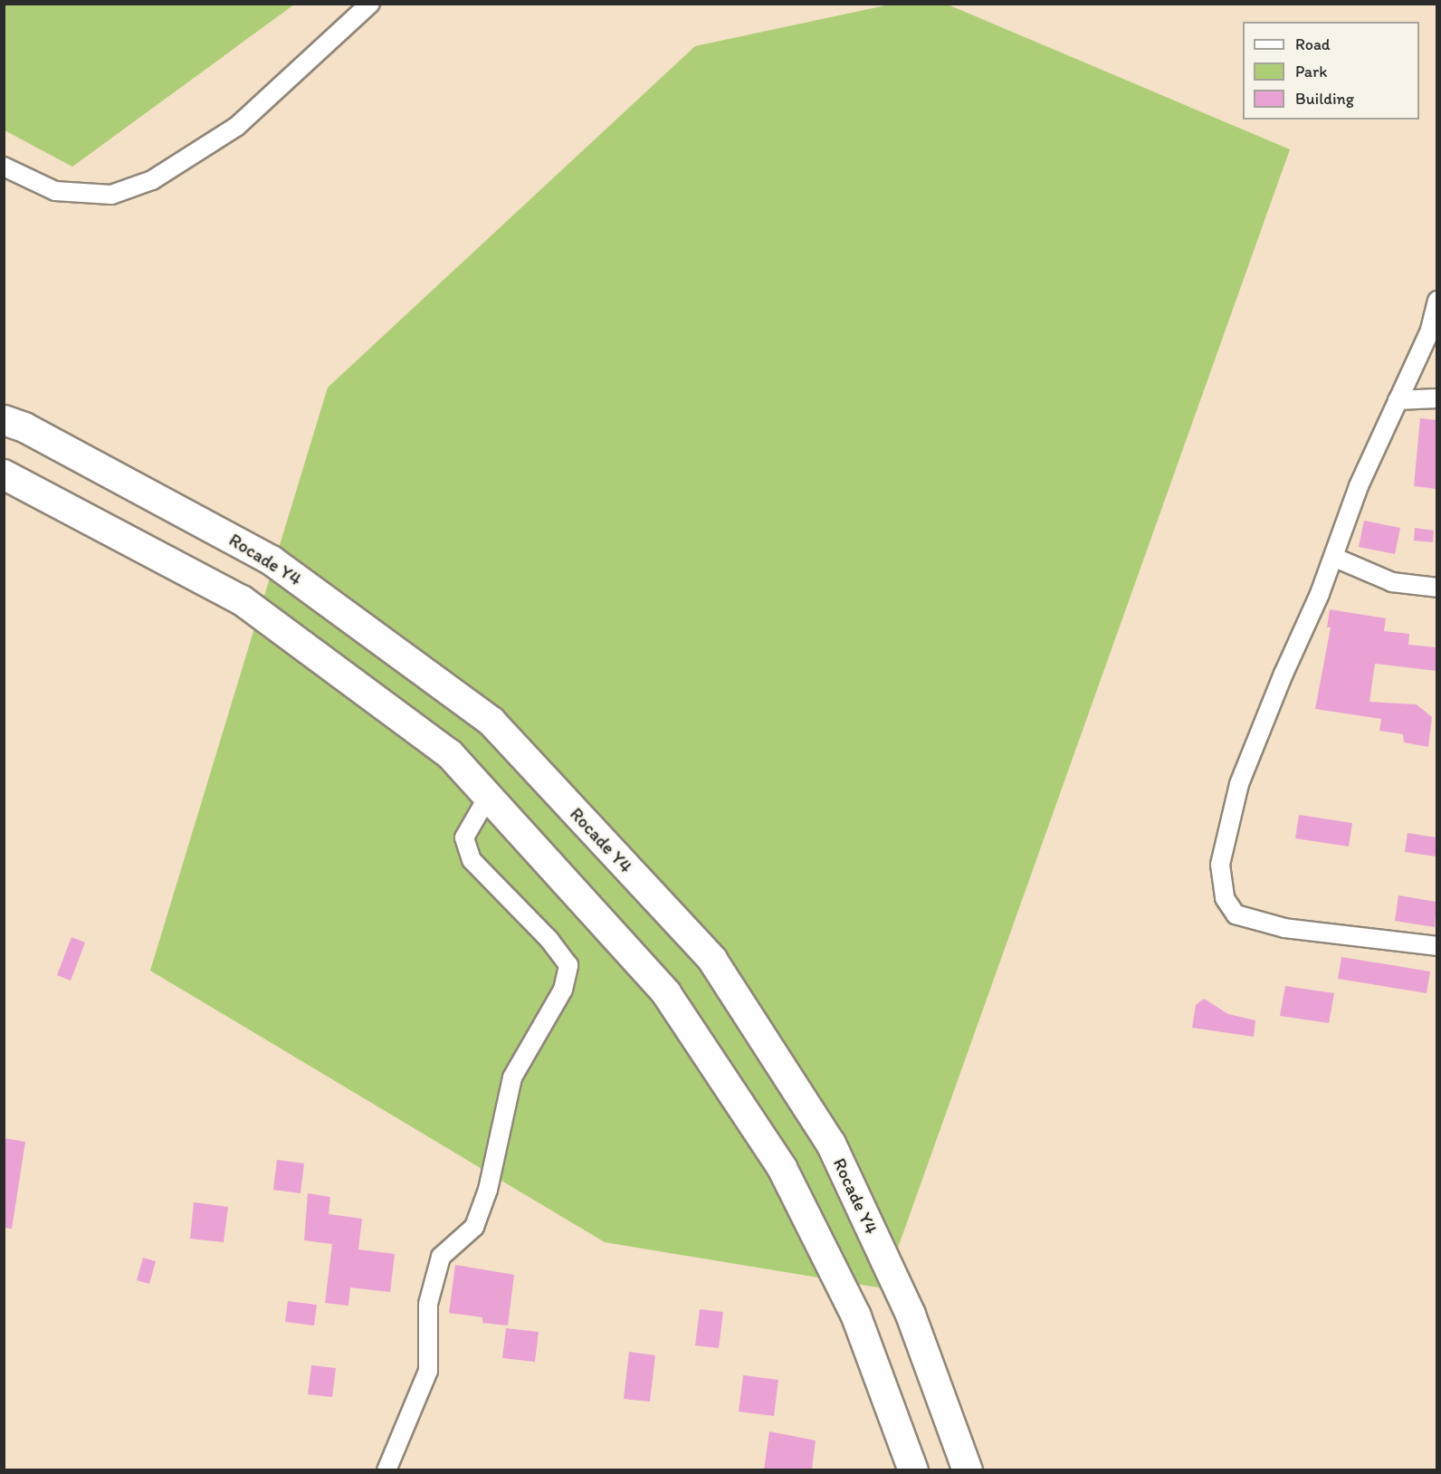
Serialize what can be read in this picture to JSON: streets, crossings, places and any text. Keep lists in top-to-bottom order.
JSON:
{
  "streets": {
    "highway": ["Rocade Y4"]
  },
  "legend": ["Road", "Park", "Building"]
}
